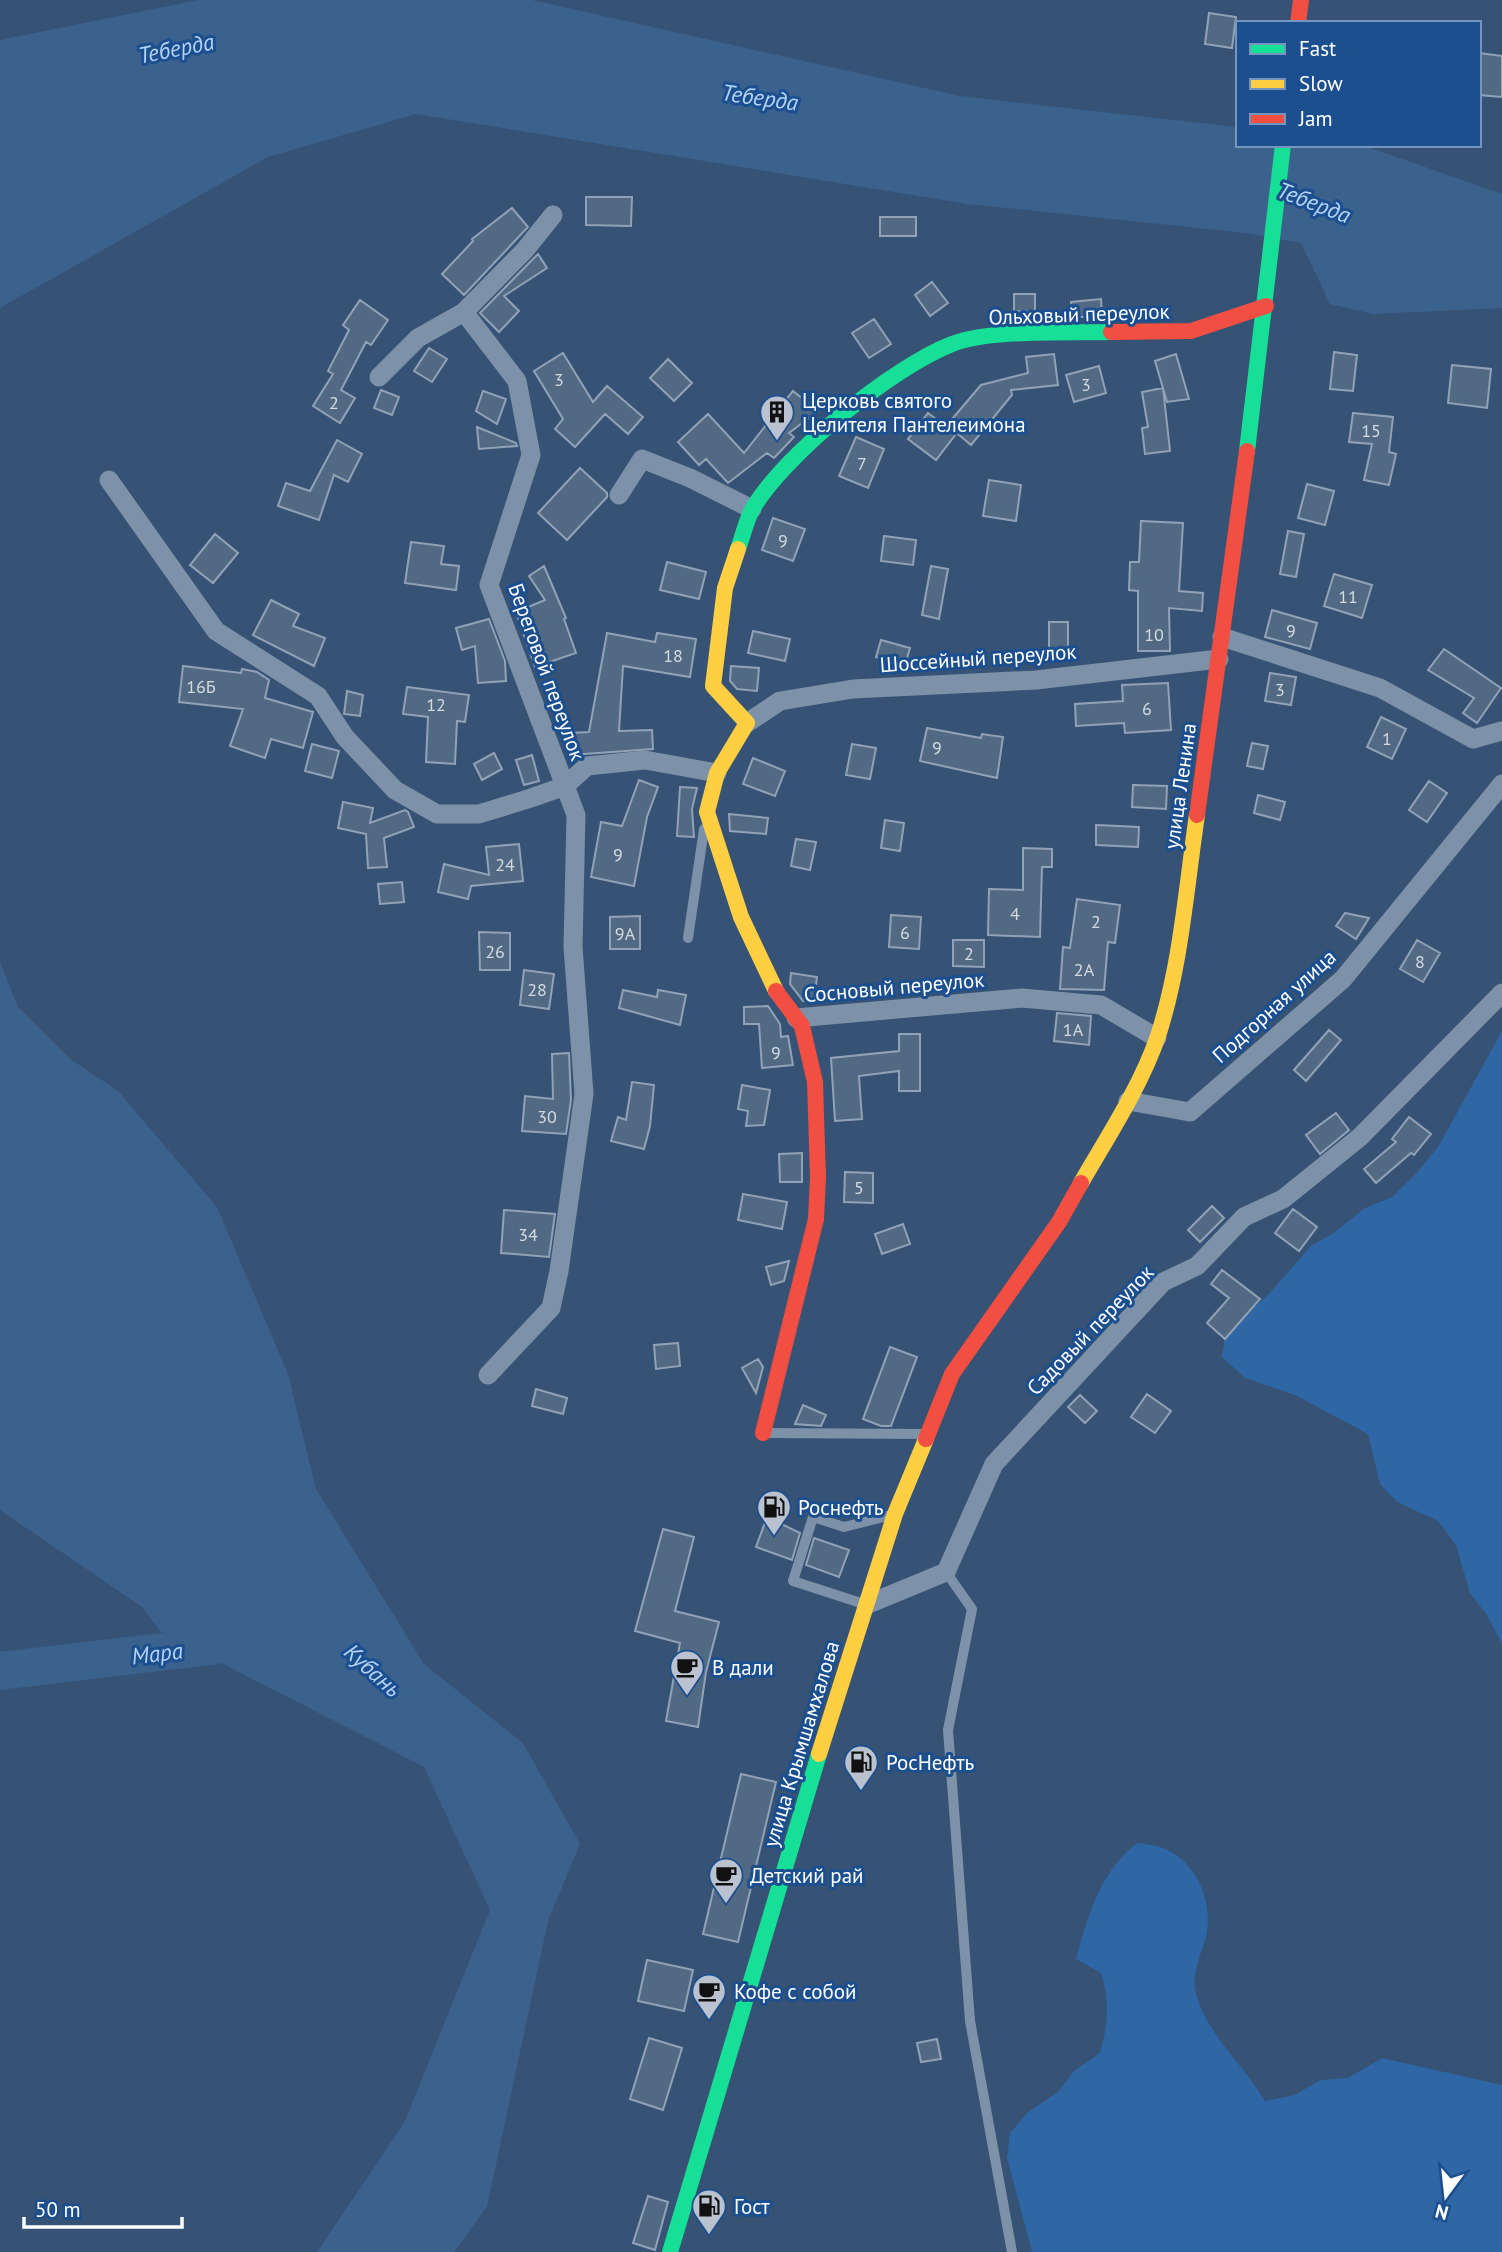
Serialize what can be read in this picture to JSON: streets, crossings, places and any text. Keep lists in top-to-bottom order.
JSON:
{
  "streets": {
    "main road": [
      "Ольховый переулок",
      "улица Ленина",
      "Сосновый переулок",
      "улица Крымшамхалова"
    ],
    "street": [
      "Шоссейный переулок",
      "Береговой переулок",
      "Подгорная улица",
      "Садовый переулок"
    ]
  },
  "crossings": [
    ["Ольховый переулок", "Шоссейный переулок"],
    ["Ольховый переулок", "улица Ленина"],
    ["Шоссейный переулок", "улица Ленина"],
    ["улица Ленина", "Сосновый переулок"],
    ["улица Ленина", "Подгорная улица"],
    ["улица Ленина", "улица Крымшамхалова"]
  ],
  "water": ["Теберда", "Мара", "Кубань"],
  "places": {
    "building": ["Церковь святого Целителя Пантелеимона"],
    "fuel station": ["Роснефть", "РосНефть", "Гост"],
    "cafe": ["В дали", "Детский рай", "Кофе с собой"]
  },
  "house_numbers": [
    "3",
    "3",
    "2",
    "15",
    "7",
    "9",
    "11",
    "9",
    "10",
    "18",
    "16Б",
    "3",
    "12",
    "6",
    "1",
    "9",
    "9",
    "24",
    "4",
    "2",
    "6",
    "9А",
    "26",
    "2",
    "8",
    "2А",
    "28",
    "1А",
    "9",
    "30",
    "5",
    "34"
  ],
  "legend": ["Fast", "Slow", "Jam"],
  "scale_bar": "50 m",
  "north": "bottom"
}
